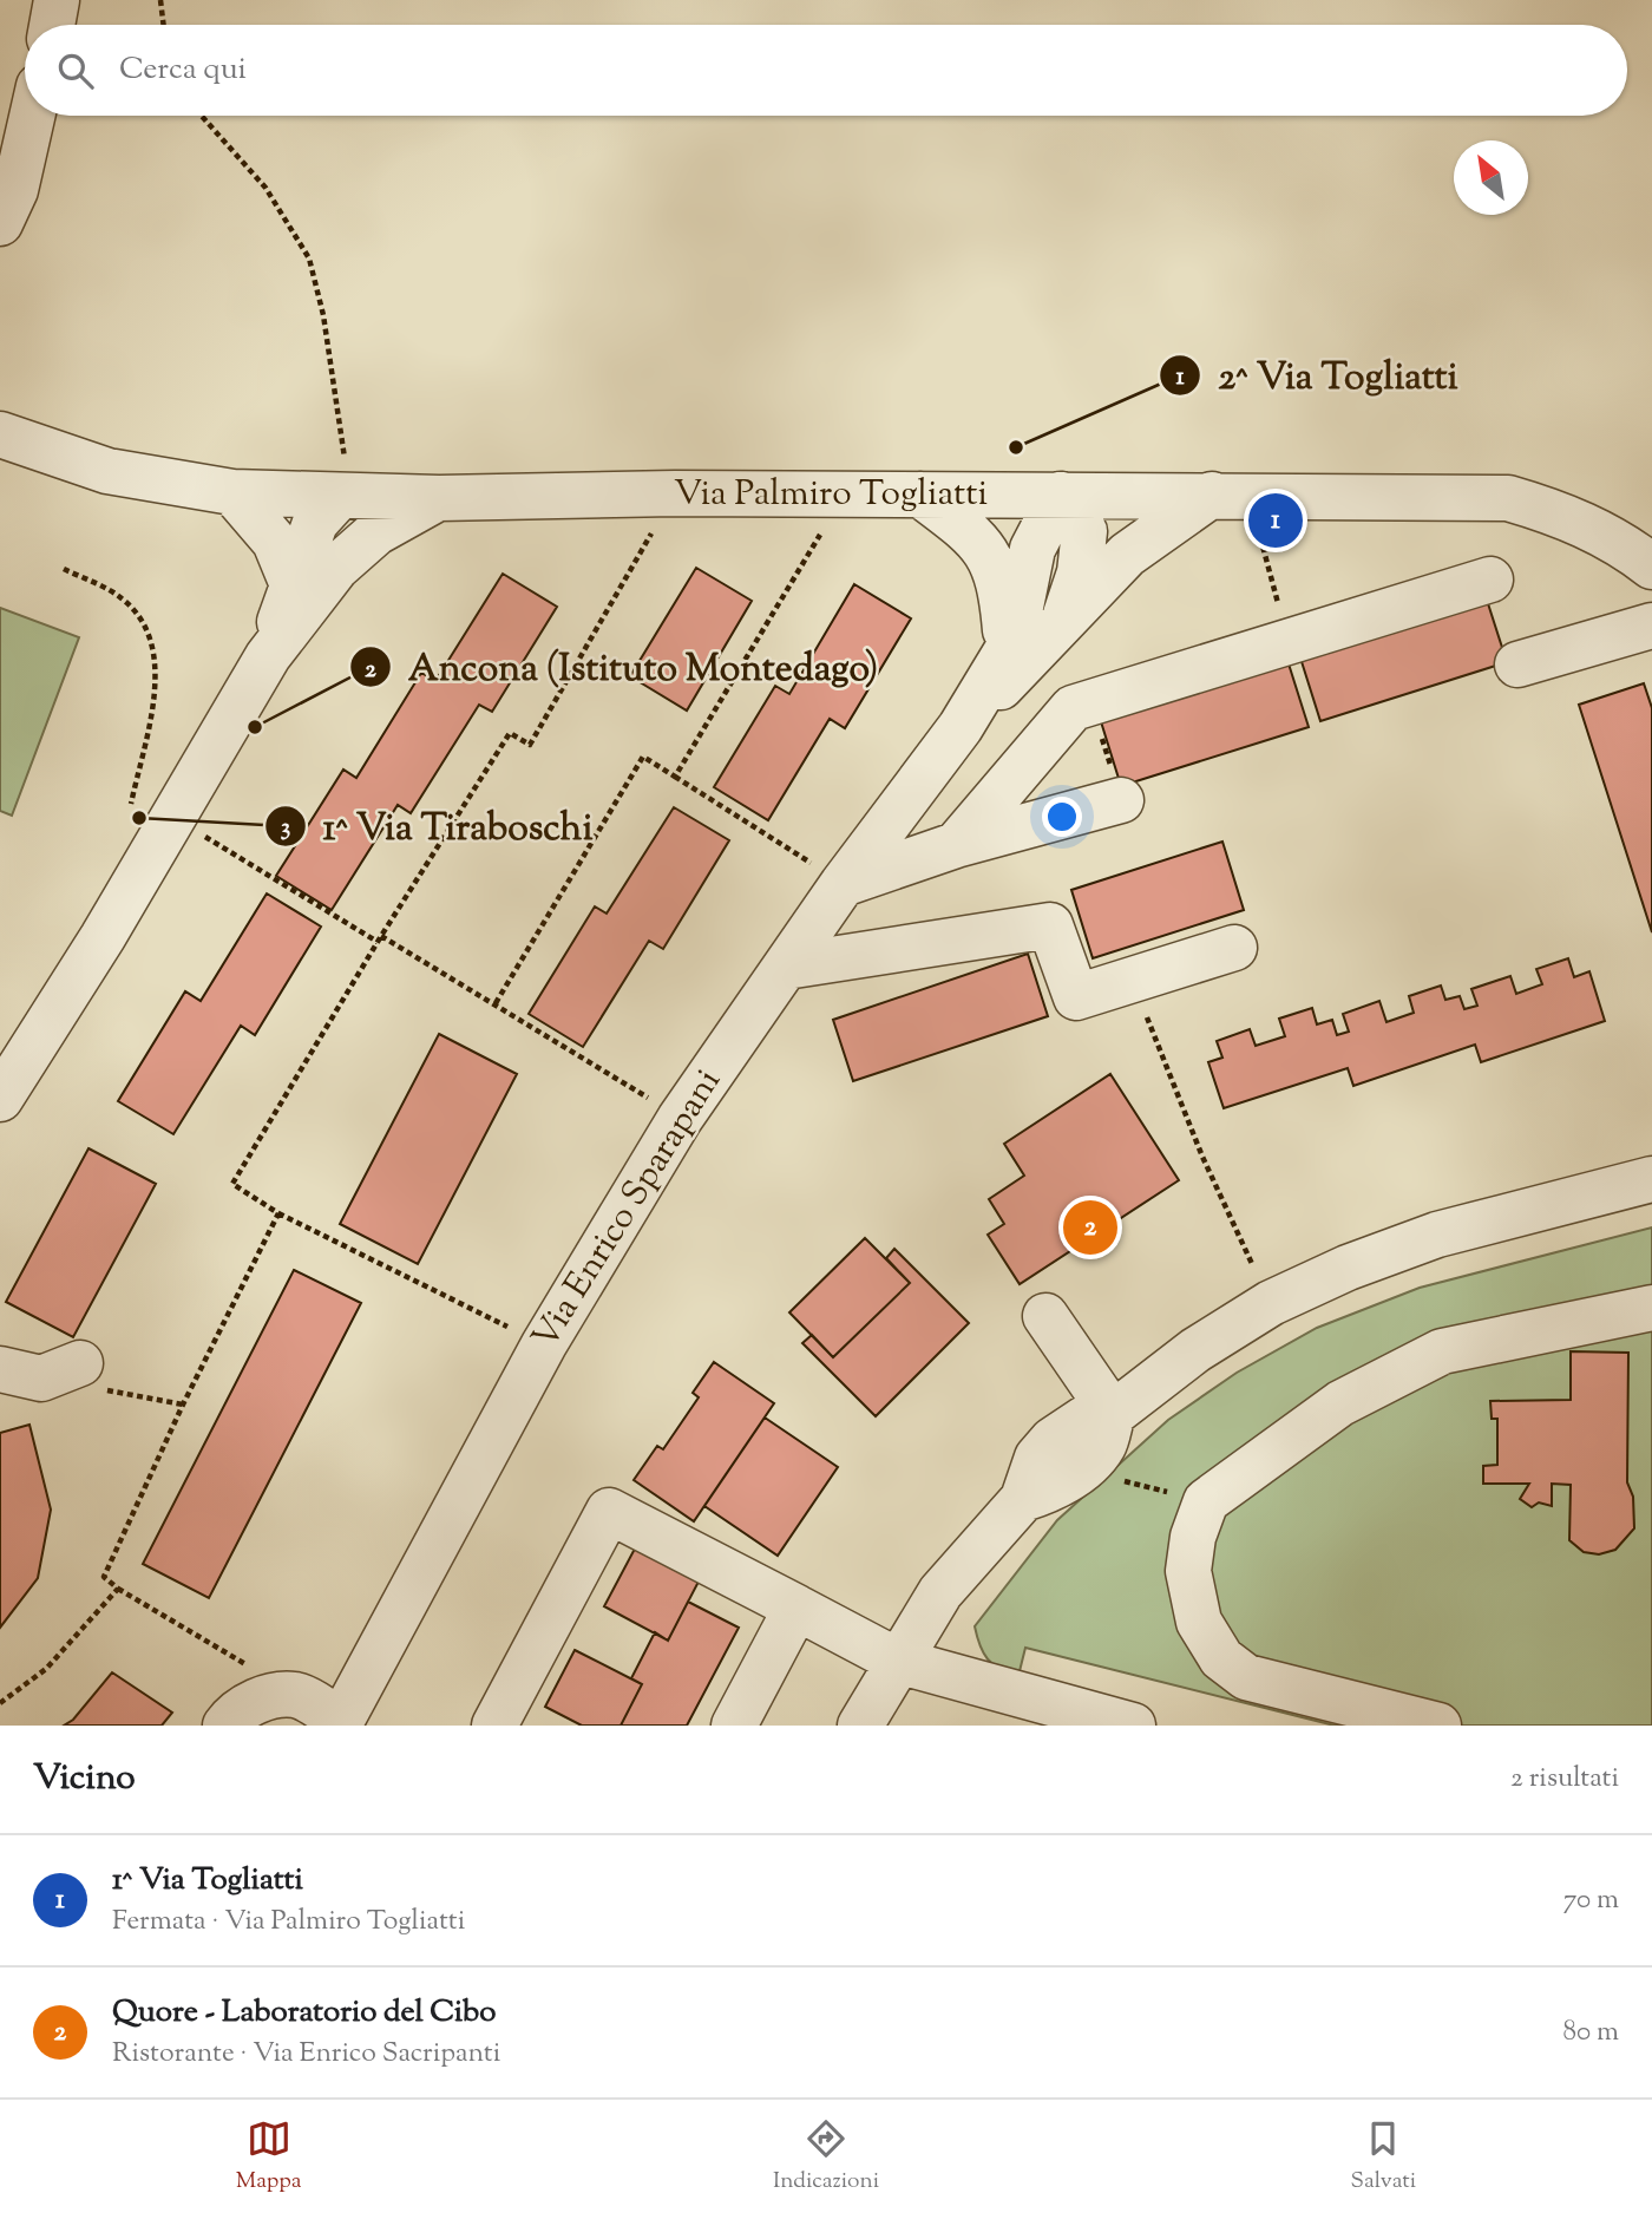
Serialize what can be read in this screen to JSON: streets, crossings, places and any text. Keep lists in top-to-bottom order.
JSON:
{
  "streets": {
    "street": ["Via Palmiro Togliatti", "Via Enrico Sparapani"]
  },
  "crossings": [
    ["Via Palmiro Togliatti", "Via Enrico Sparapani"]
  ],
  "places": ["2^ Via Togliatti", "Ancona (Istituto Montedago)", "1^ Via Tiraboschi"],
  "north": "top left",
  "page": {
    "search": "Cerca qui",
    "pins": ["1", "2"],
    "heading": ["Vicino", "2 risultati"],
    "list": [
      {
        "mark": "1",
        "name": "1^ Via Togliatti",
        "note": "Fermata · Via Palmiro Togliatti",
        "value": "70 m"
      },
      {
        "mark": "2",
        "name": "Quore - Laboratorio del Cibo",
        "note": "Ristorante · Via Enrico Sacripanti",
        "value": "80 m"
      }
    ],
    "nav": ["Mappa", "Indicazioni", "Salvati"]
  }
}
